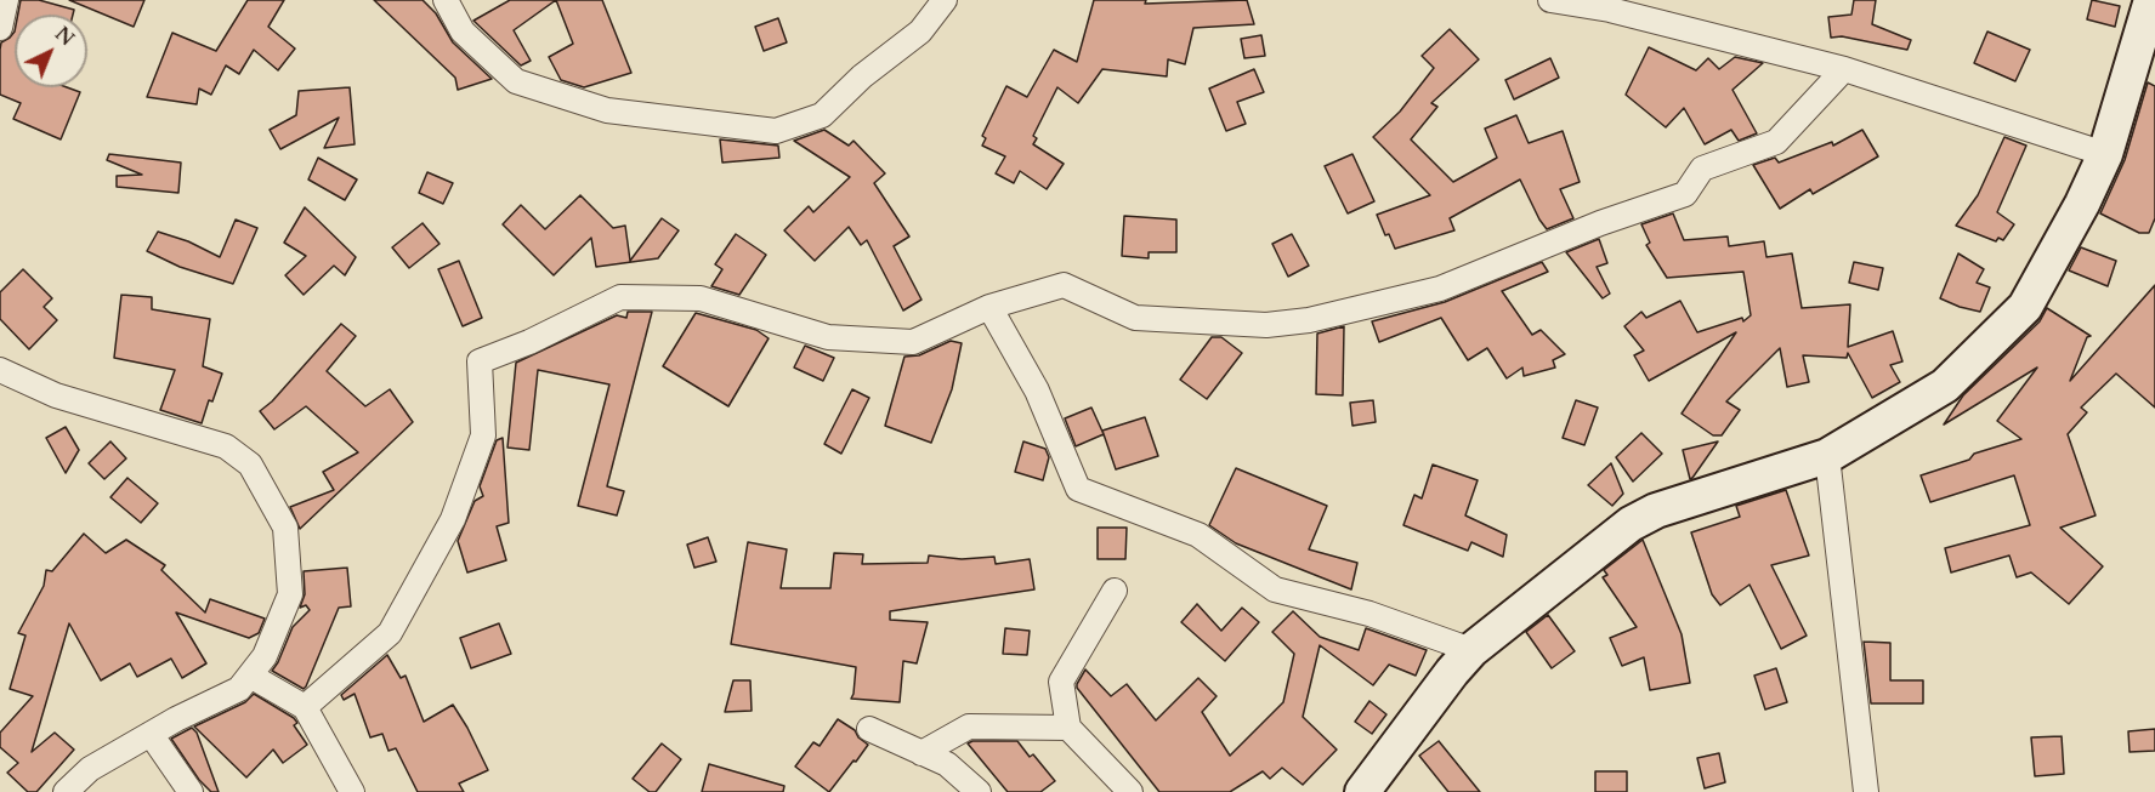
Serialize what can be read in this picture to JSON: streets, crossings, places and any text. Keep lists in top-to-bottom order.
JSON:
{
  "north": "top right"
}
